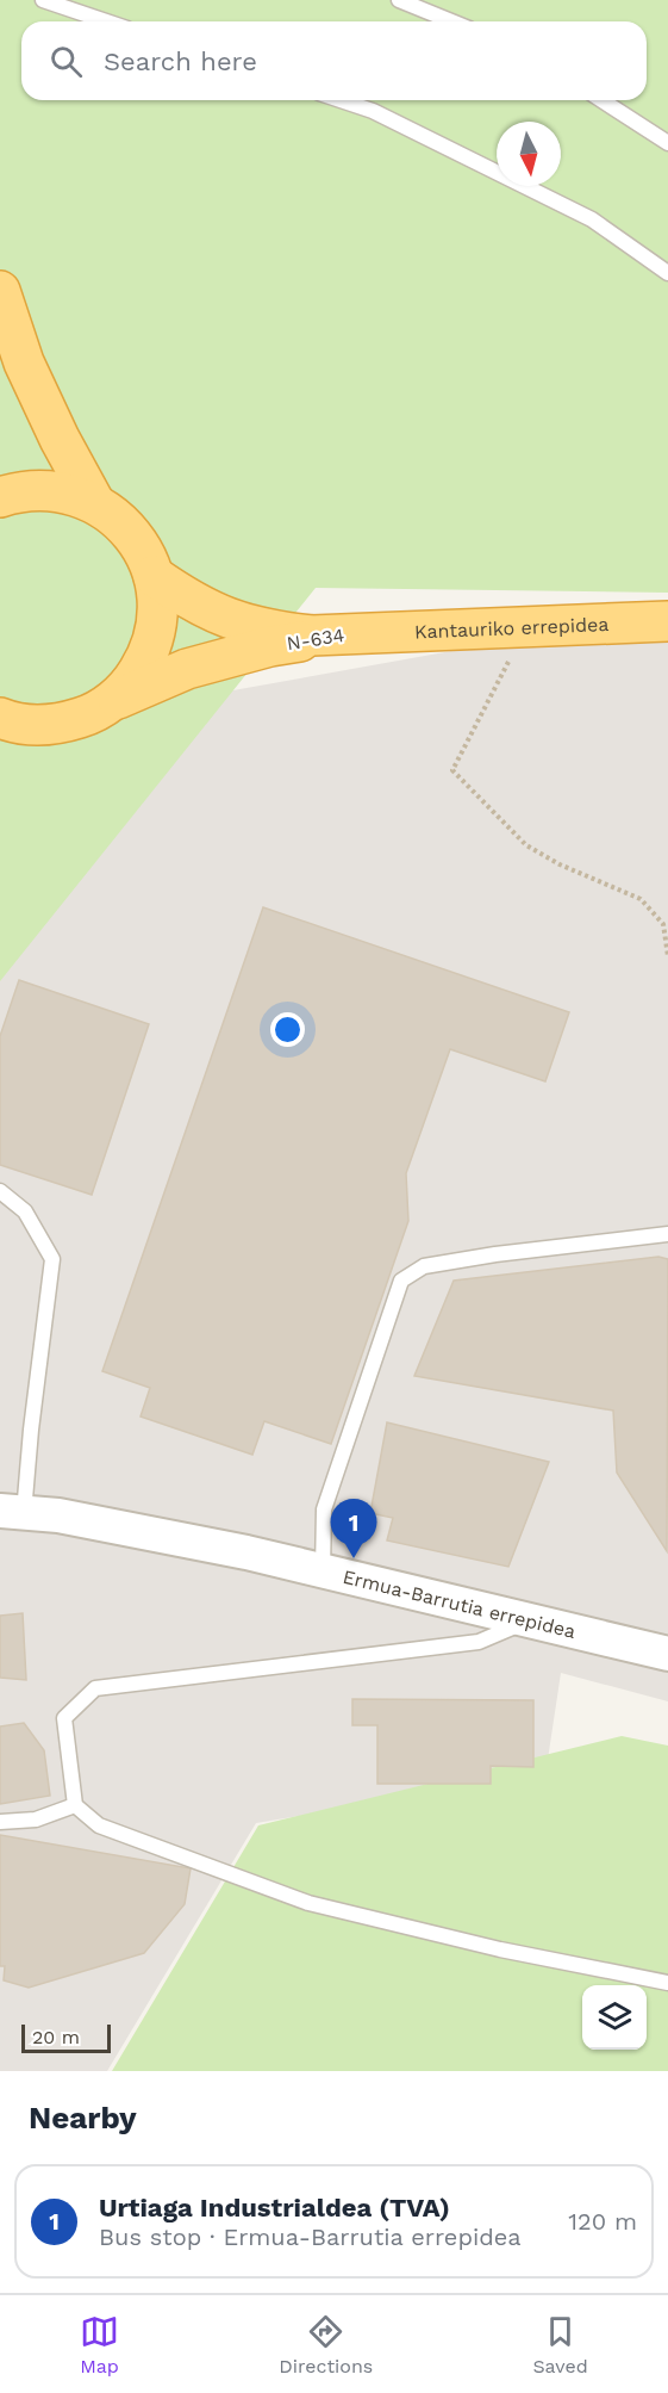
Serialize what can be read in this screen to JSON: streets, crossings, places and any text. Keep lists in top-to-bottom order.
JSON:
{
  "streets": {
    "highway": ["Kantauriko errepidea", "N-634"],
    "street": ["Ermua-Barrutia errepidea"]
  },
  "crossings": [
    ["Kantauriko errepidea", "N-634"]
  ],
  "scale_bar": "20 m",
  "north": "bottom",
  "page": {
    "search": "Search here",
    "pins": "1",
    "scale": "20 m",
    "heading": "Nearby",
    "list": [
      {
        "mark": "1",
        "name": "Urtiaga Industrialdea (TVA)",
        "note": "Bus stop · Ermua-Barrutia errepidea",
        "value": "120 m"
      }
    ],
    "nav": ["Map", "Directions", "Saved"]
  }
}
